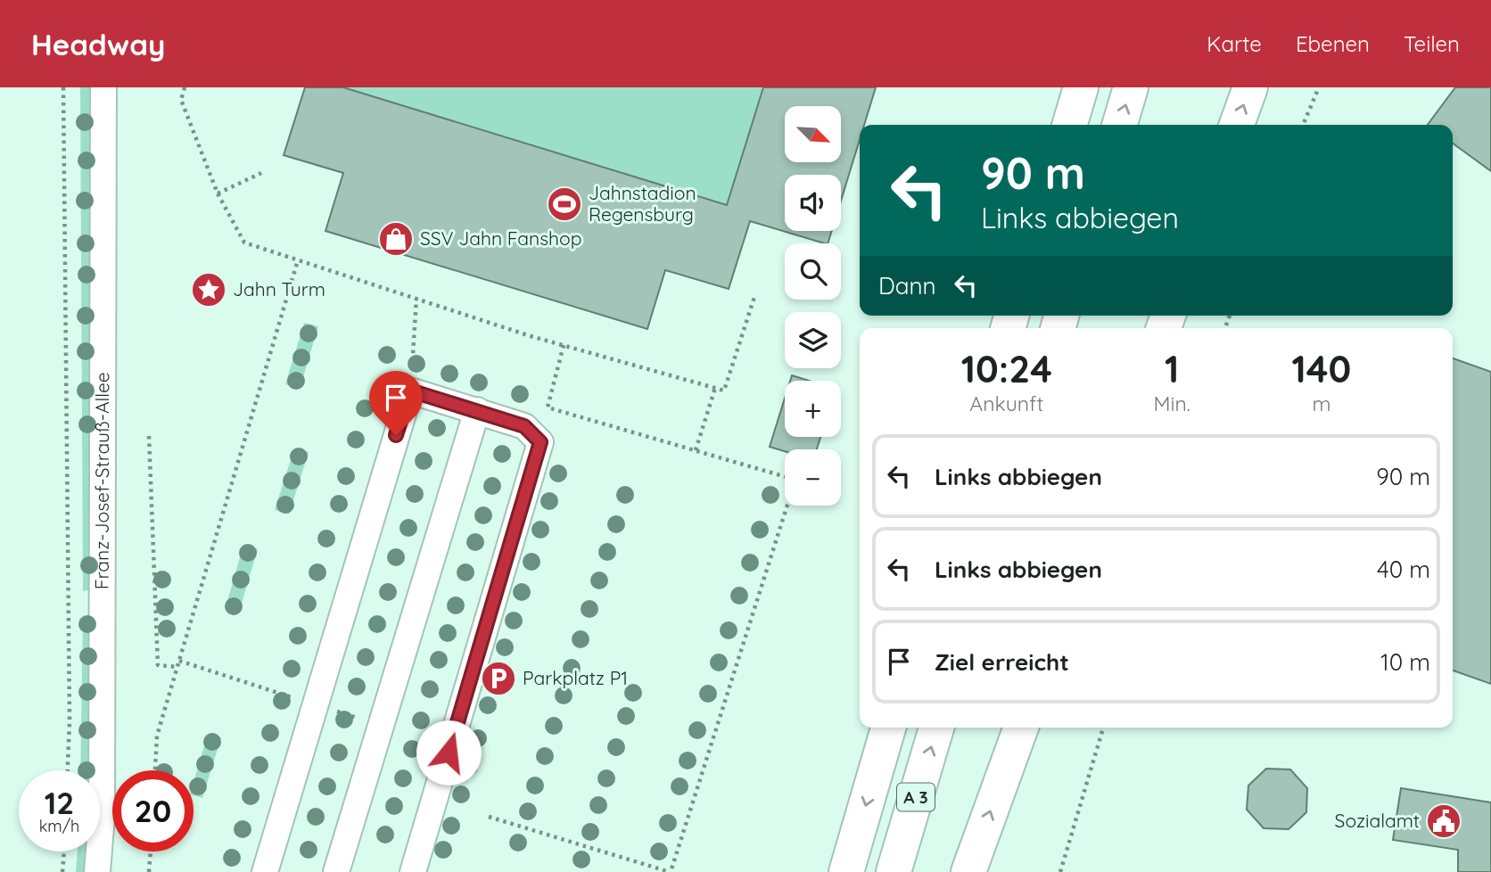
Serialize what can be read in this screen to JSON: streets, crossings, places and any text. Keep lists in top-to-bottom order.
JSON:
{
  "streets": {
    "highway": ["A 3"],
    "street": ["Franz-Josef-Strauß-Allee"]
  },
  "places": {
    "sports": ["Jahnstadion Regensburg"],
    "shop": ["SSV Jahn Fanshop"],
    "place": ["Jahn Turm"],
    "parking": ["Parkplatz P1"],
    "public building": ["Sozialamt"]
  },
  "north": "bottom right",
  "page": {
    "header": "Headway",
    "nav": ["Karte", "Ebenen", "Teilen"],
    "map_buttons": ["+", "−"],
    "turn": ["90 m", "Links abbiegen"],
    "then": "Dann",
    "eta": [
      "10:24",
      "Ankunft",
      "1",
      "Min.",
      "140",
      "m"
    ],
    "list": [
      {
        "name": "Links abbiegen",
        "value": "90 m"
      },
      {
        "name": "Links abbiegen",
        "value": "40 m"
      },
      {
        "name": "Ziel erreicht",
        "value": "10 m"
      }
    ],
    "speed": "12 km/h",
    "limit": "20"
  }
}
